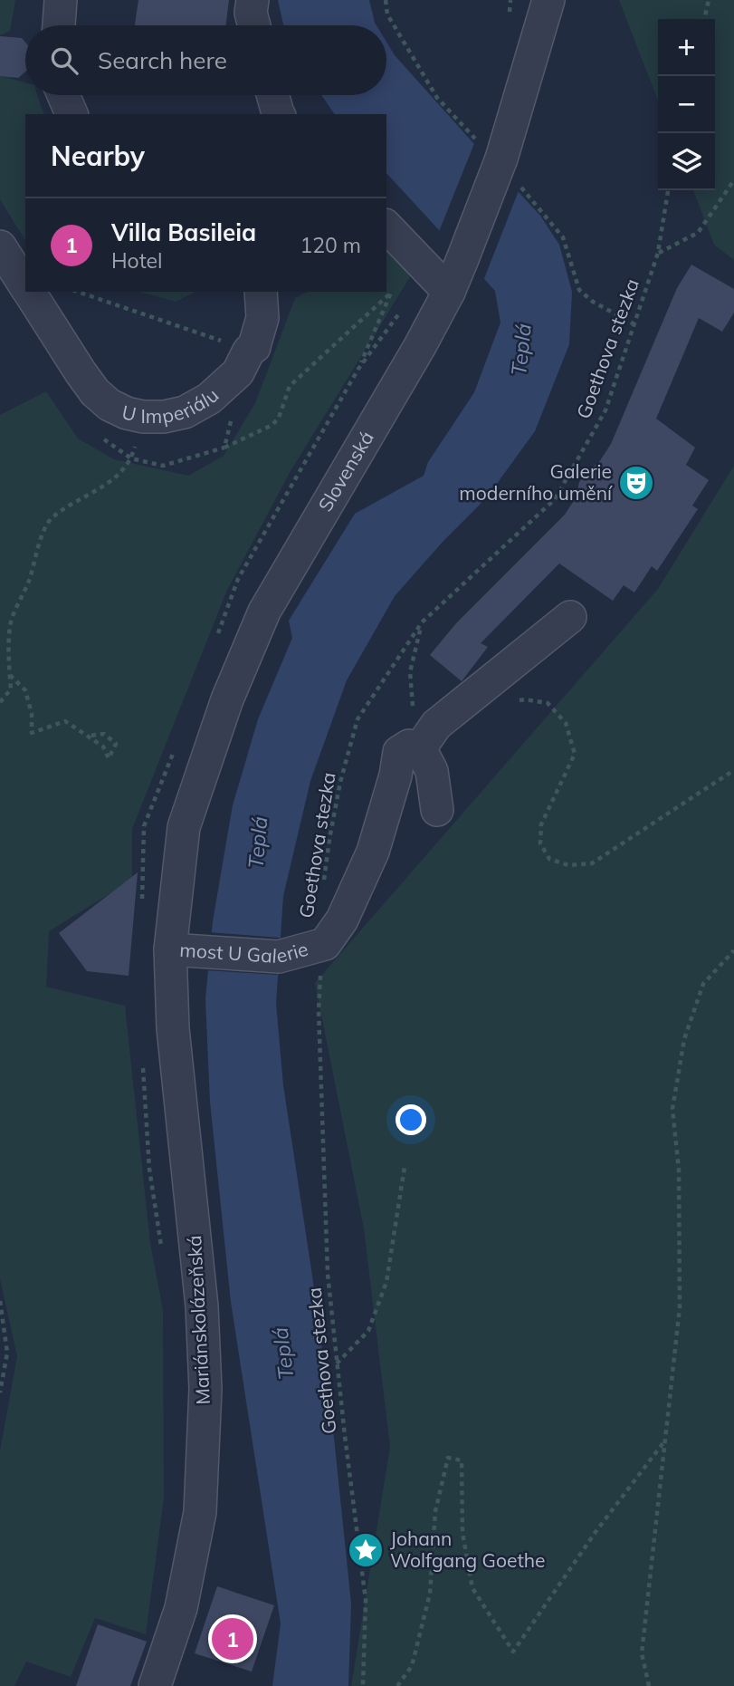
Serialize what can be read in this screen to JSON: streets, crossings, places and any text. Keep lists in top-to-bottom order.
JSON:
{
  "streets": {
    "street": [
      "U Imperiálu",
      "Slovenská",
      "most U Galerie",
      "Mariánskolázeňská"
    ],
    "path": ["Goethova stezka"]
  },
  "crossings": [
    ["Goethova stezka", "most U Galerie"],
    ["Slovenská", "most U Galerie"],
    ["Slovenská", "Mariánskolázeňská"],
    ["most U Galerie", "Mariánskolázeňská"]
  ],
  "water": ["Teplá"],
  "places": {
    "theatre": ["Galerie moderního umění"],
    "place": ["Johann Wolfgang Goethe"]
  },
  "page": {
    "map_buttons": ["+", "−"],
    "search": "Search here",
    "heading": "Nearby",
    "list": [
      {
        "mark": "1",
        "name": "Villa Basileia",
        "note": "Hotel",
        "value": "120 m"
      }
    ],
    "pins": "1"
  }
}
